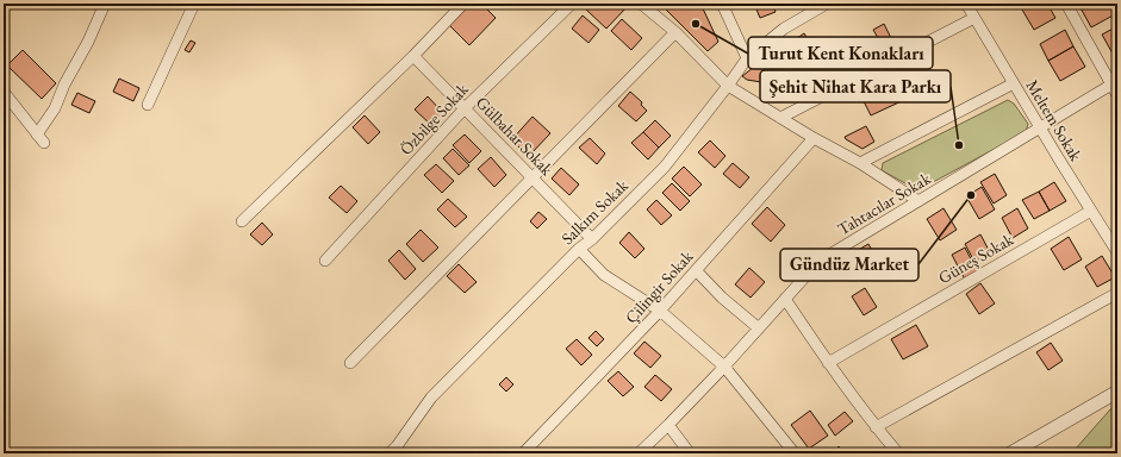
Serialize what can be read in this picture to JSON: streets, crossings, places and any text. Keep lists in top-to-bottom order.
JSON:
{
  "streets": {
    "street": [
      "Özbilge Sokak",
      "Meltem Sokak",
      "Gülbahar Sokak",
      "Tahtacılar Sokak",
      "Salkım Sokak",
      "Güneş Sokak",
      "Çilingir Sokak"
    ]
  },
  "crossings": [
    ["Özbilge Sokak", "Gülbahar Sokak"],
    ["Meltem Sokak", "Tahtacılar Sokak"],
    ["Meltem Sokak", "Güneş Sokak"],
    ["Gülbahar Sokak", "Salkım Sokak"]
  ],
  "places": ["Turut Kent Konakları", "Şehit Nihat Kara Parkı", "Gündüz Market"]
}
